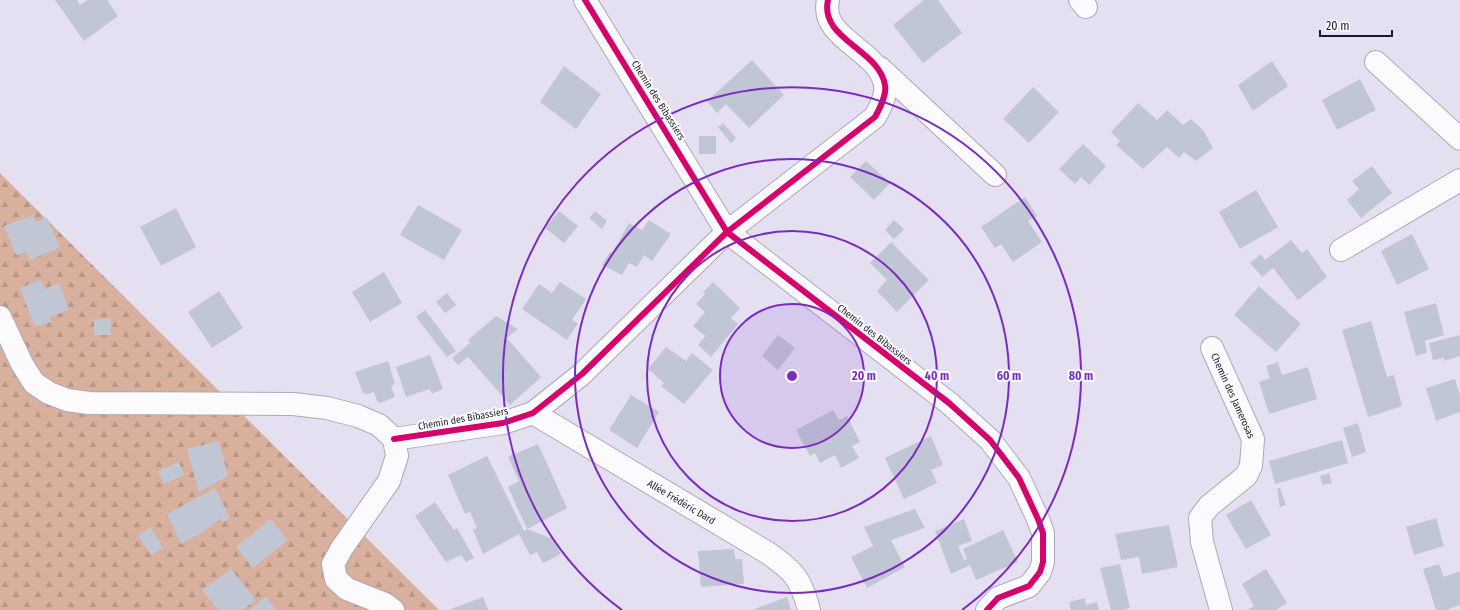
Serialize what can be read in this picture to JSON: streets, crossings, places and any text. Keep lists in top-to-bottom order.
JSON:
{
  "streets": {
    "street": ["Chemin des Bibassiers", "Chemin des Jamerosas", "Allée Frédéric Dard"]
  },
  "crossings": [
    ["Chemin des Bibassiers", "Allée Frédéric Dard"]
  ],
  "scale_bar": "20 m",
  "rings": [
    "20 m",
    "40 m",
    "60 m",
    "80 m"
  ]
}
